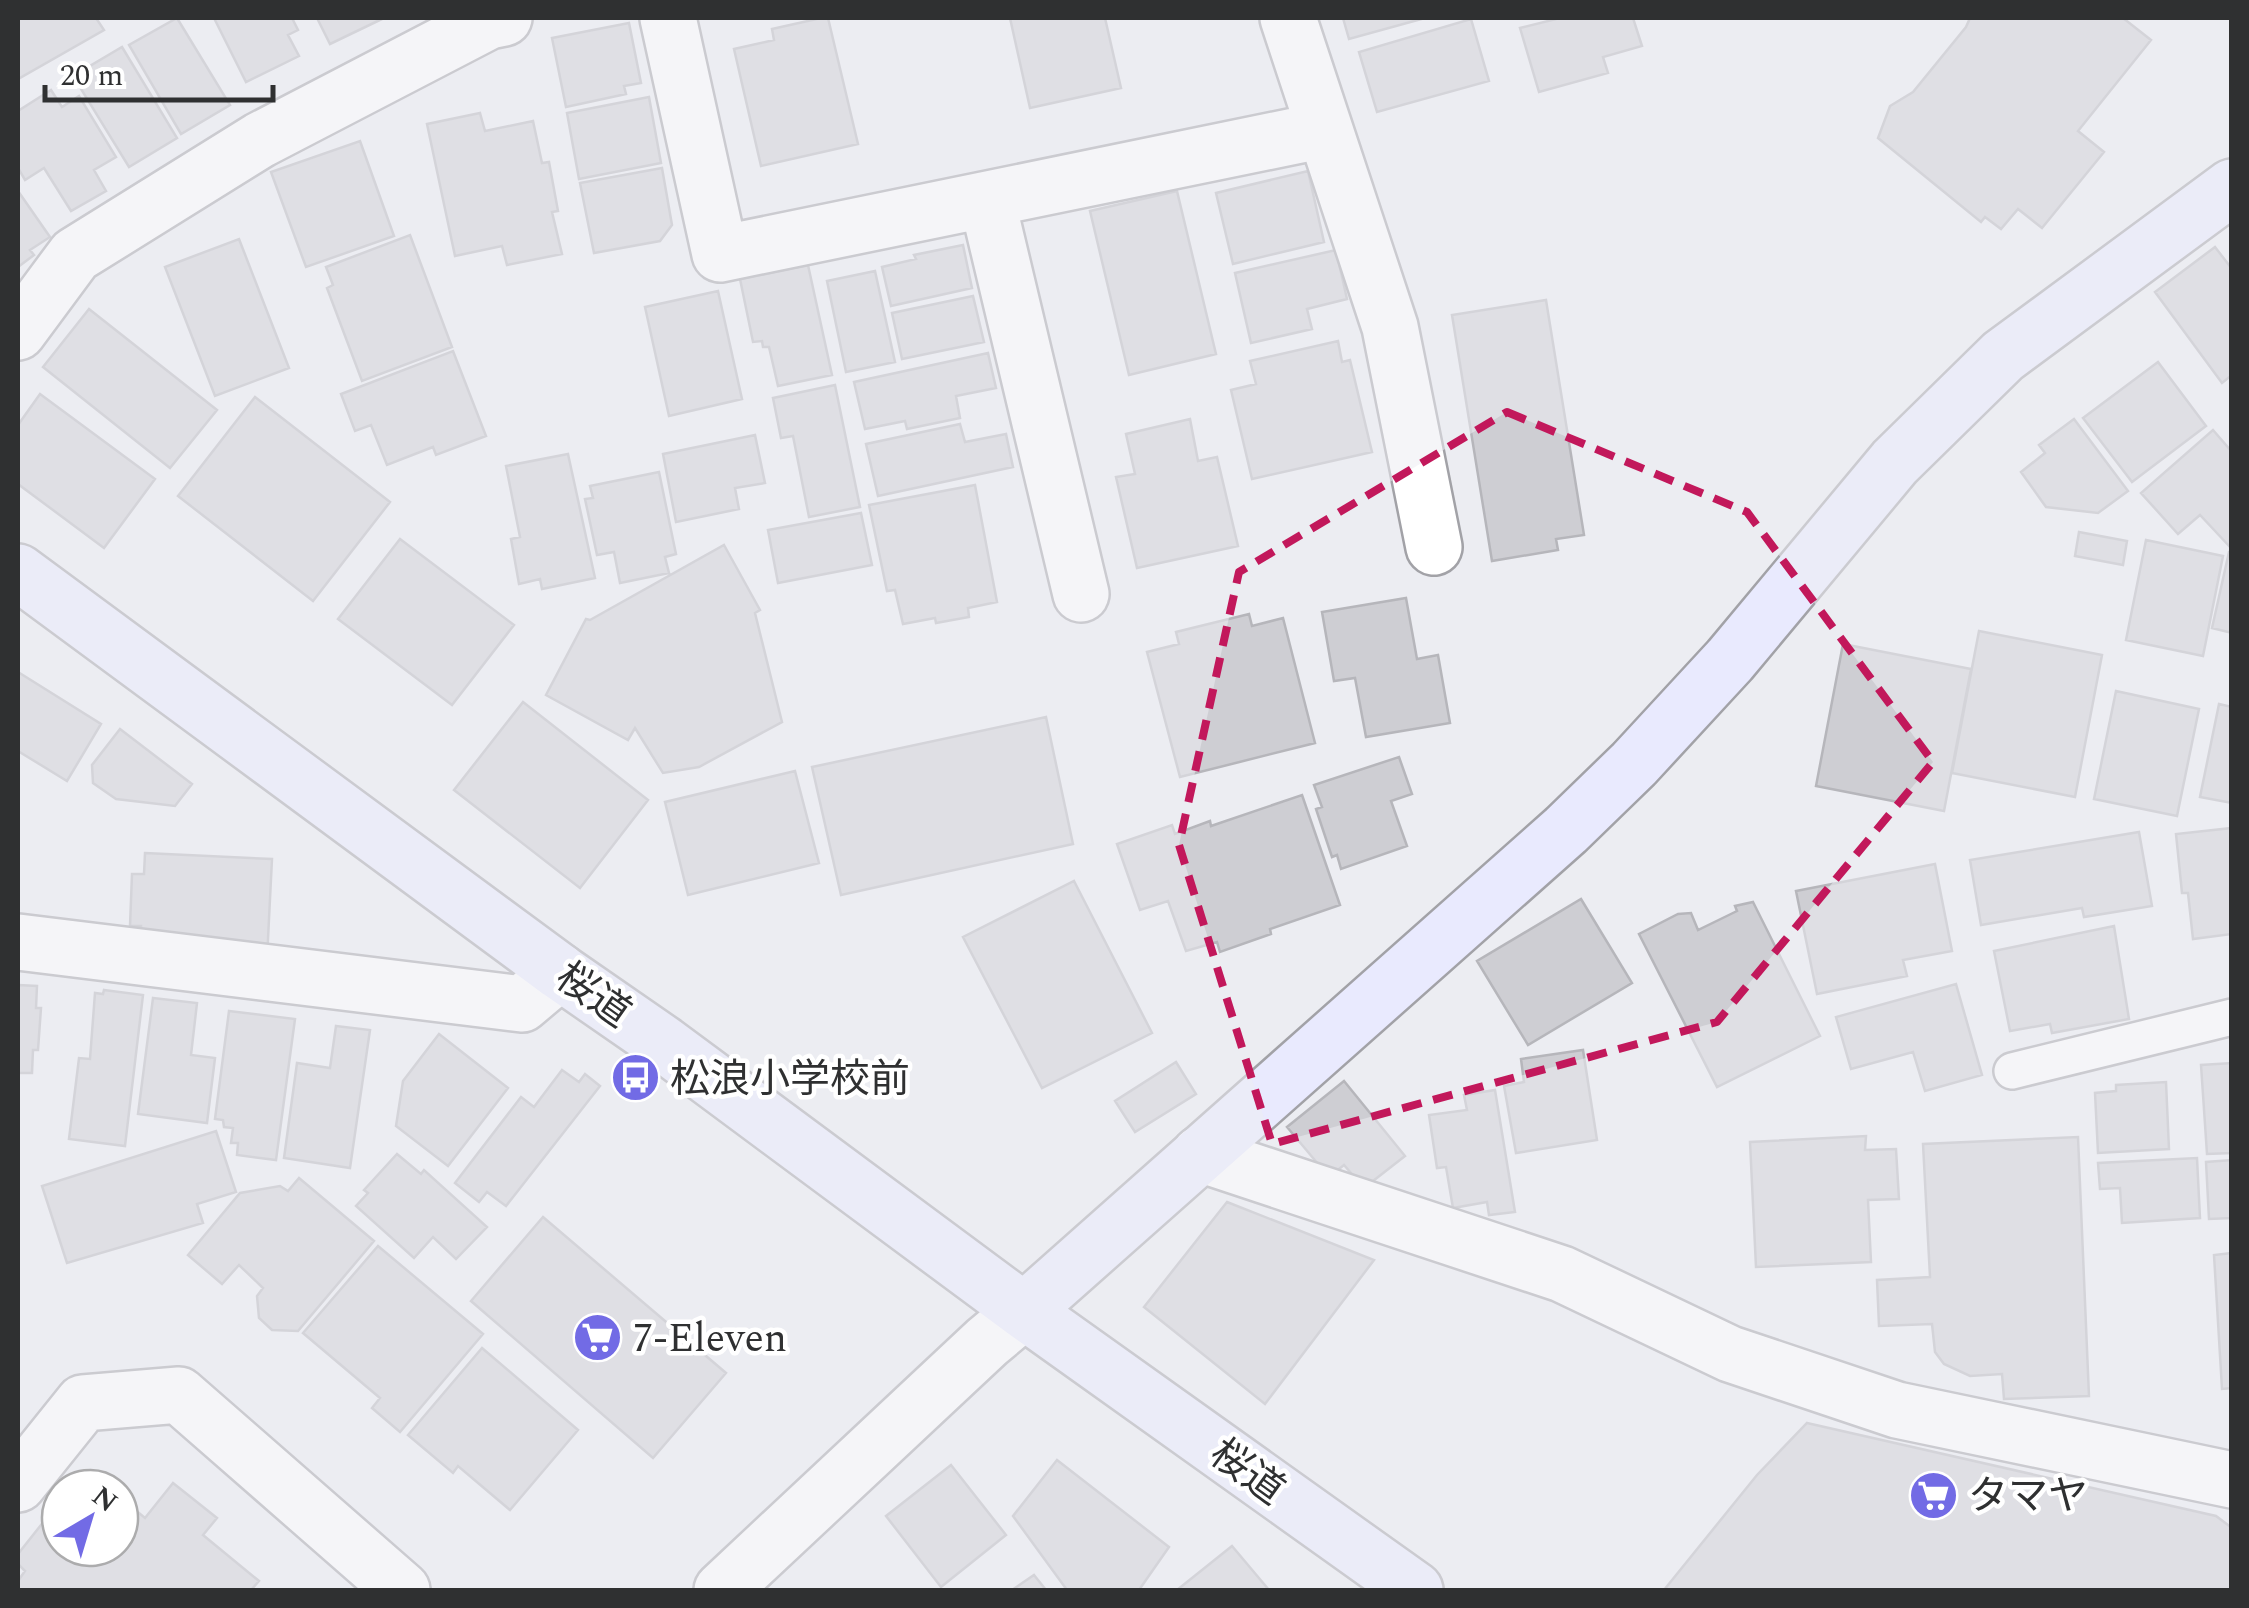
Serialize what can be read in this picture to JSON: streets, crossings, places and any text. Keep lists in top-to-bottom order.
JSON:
{
  "streets": {
    "street": ["桜道"]
  },
  "places": {
    "bus stop": ["松浪小学校前"],
    "supermarket": ["7-Eleven", "タマヤ"]
  },
  "scale_bar": "20 m",
  "north": "top right"
}
